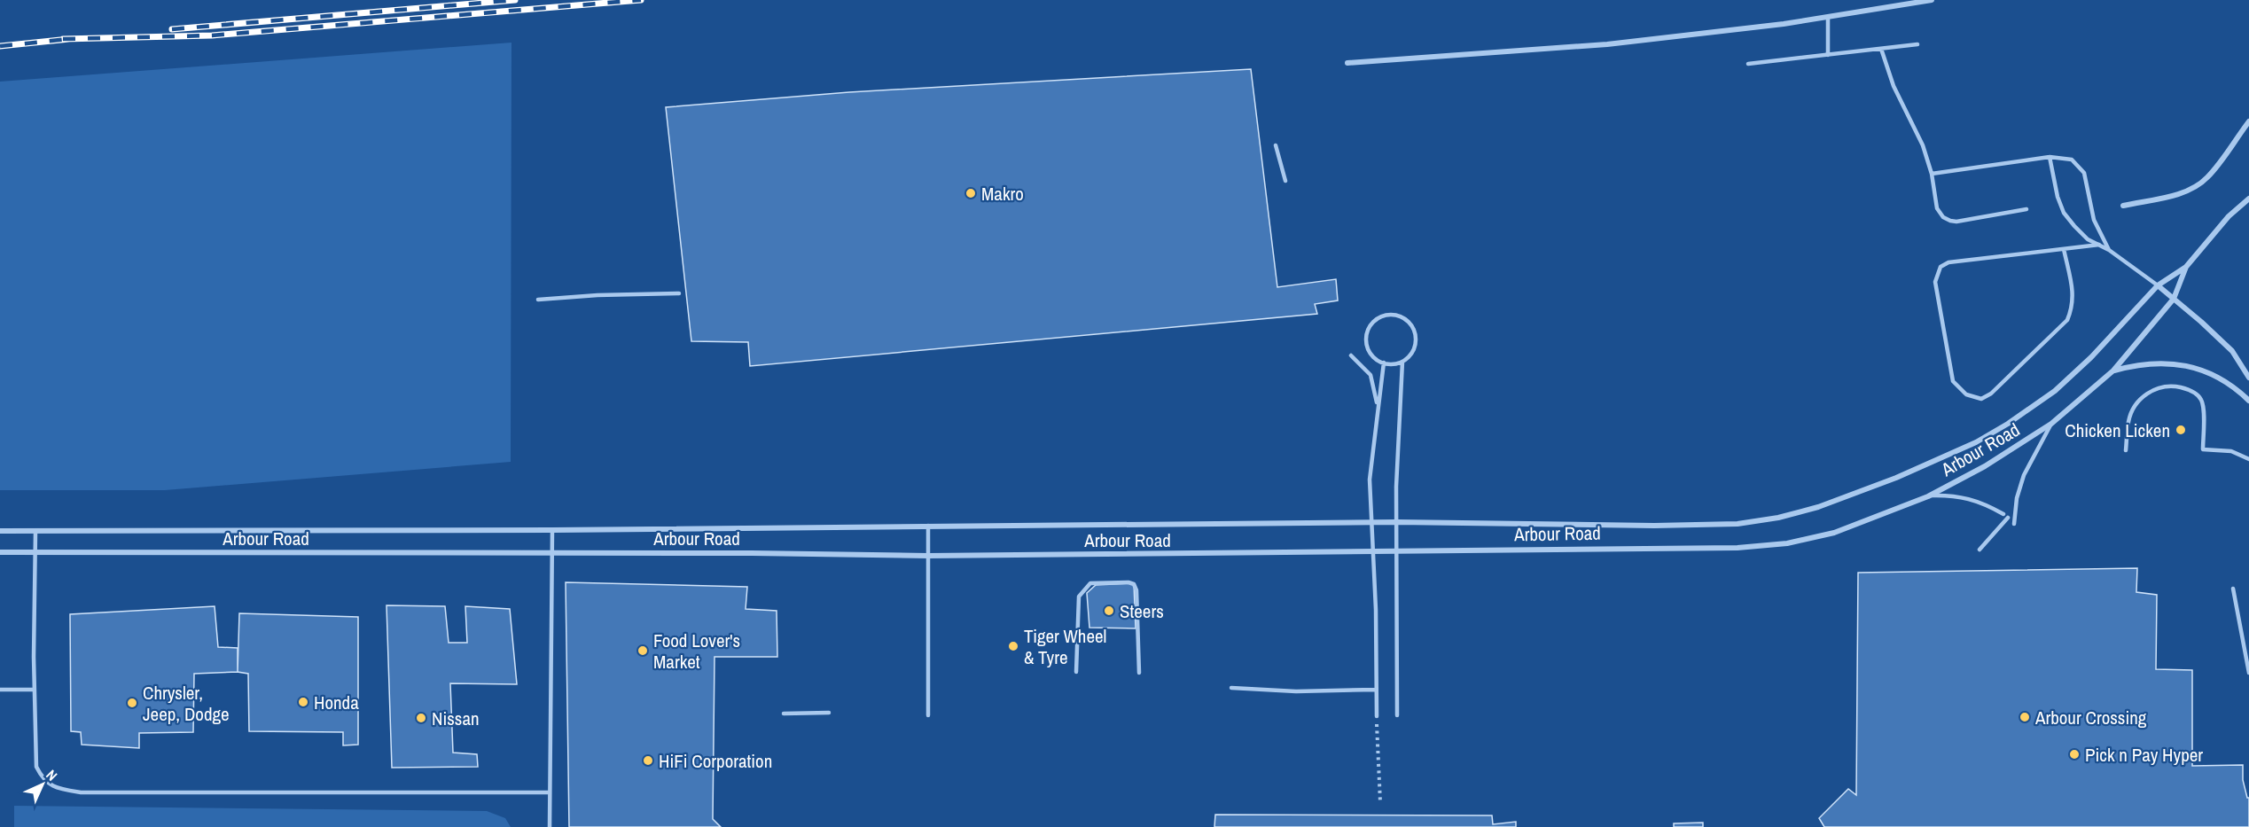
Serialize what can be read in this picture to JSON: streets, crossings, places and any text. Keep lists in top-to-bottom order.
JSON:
{
  "streets": {
    "street": ["Arbour Road"]
  },
  "places": [
    "Makro",
    "Chicken Licken",
    "Steers",
    "Tiger Wheel & Tyre",
    "Food Lover's Market",
    "Honda",
    "Chrysler, Jeep, Dodge",
    "Arbour Crossing",
    "Nissan",
    "Pick n Pay Hyper",
    "HiFi Corporation"
  ],
  "north": "top right"
}
